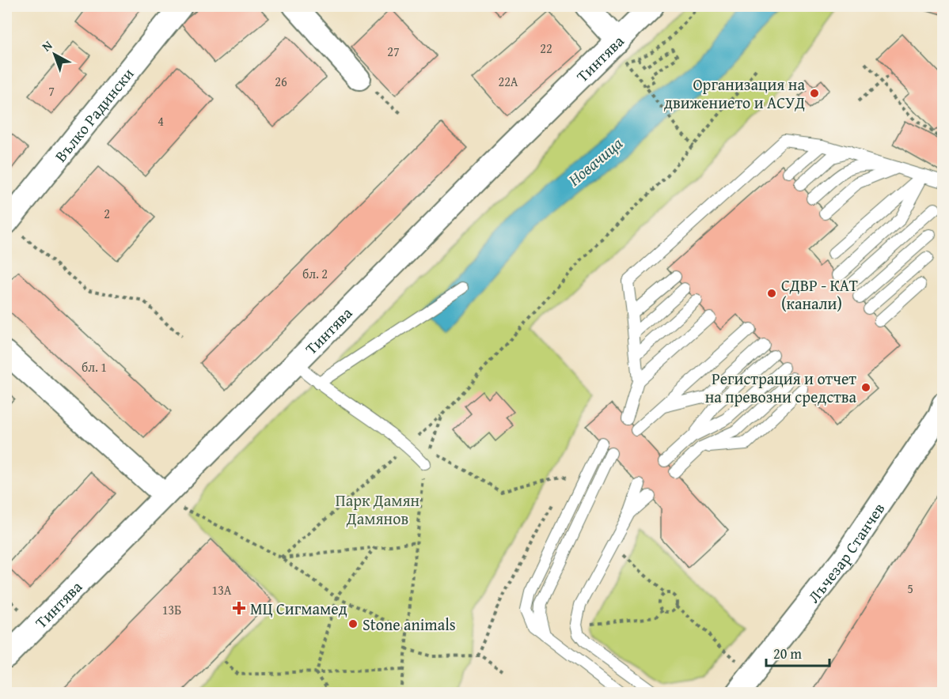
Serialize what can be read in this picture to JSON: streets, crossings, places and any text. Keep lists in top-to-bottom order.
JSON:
{
  "streets": {
    "street": ["Тинтява", "Вълко Радински", "Лъчезар Станчев"]
  },
  "water": ["Новачица"],
  "parks": ["Парк Дамян Дамянов"],
  "places": {
    "other": [
      "Организация на движението и АСУД",
      "СДВР - КАТ (канали)",
      "Регистрация и отчет на превозни средства",
      "Stone animals"
    ],
    "health": ["МЦ Сигмамед"]
  },
  "house_numbers": [
    "22",
    "27",
    "26",
    "22А",
    "7",
    "4",
    "2",
    "бл. 2",
    "бл. 1",
    "5",
    "13А",
    "13Б"
  ],
  "scale_bar": "20 m",
  "north": "top left"
}
